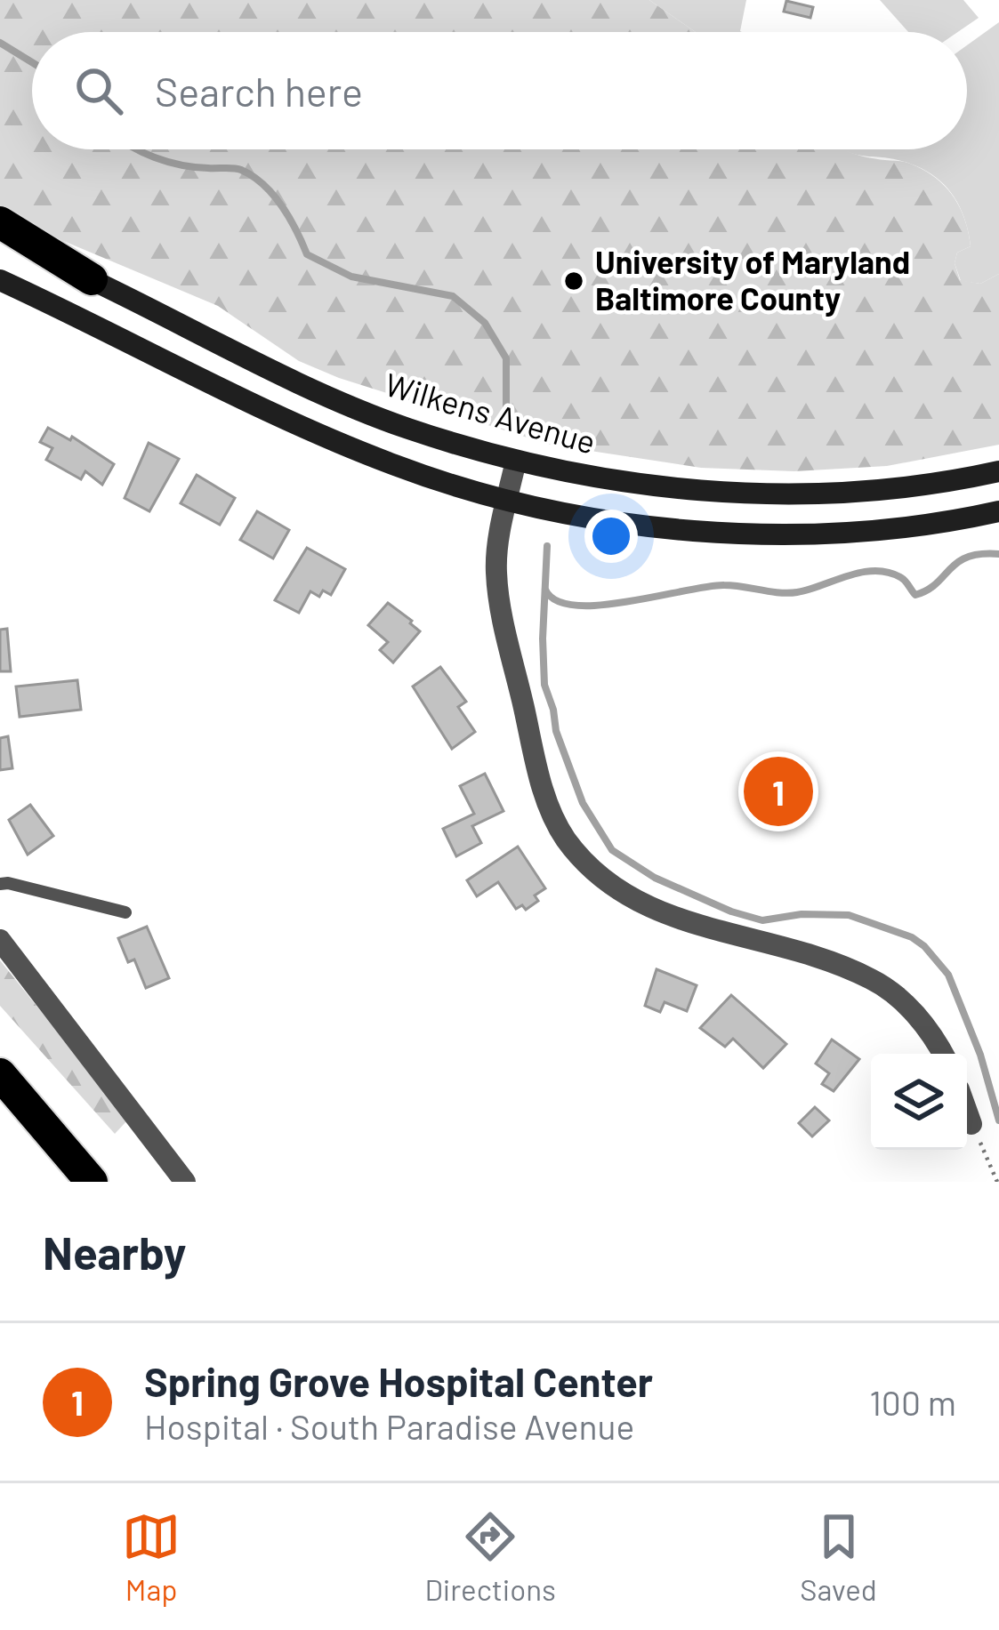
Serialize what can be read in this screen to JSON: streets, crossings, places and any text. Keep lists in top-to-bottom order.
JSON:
{
  "streets": {
    "main road": ["Wilkens Avenue"]
  },
  "places": ["University of Maryland Baltimore County"],
  "page": {
    "search": "Search here",
    "pins": "1",
    "heading": "Nearby",
    "list": [
      {
        "mark": "1",
        "name": "Spring Grove Hospital Center",
        "note": "Hospital · South Paradise Avenue",
        "value": "100 m"
      }
    ],
    "nav": ["Map", "Directions", "Saved"]
  }
}
